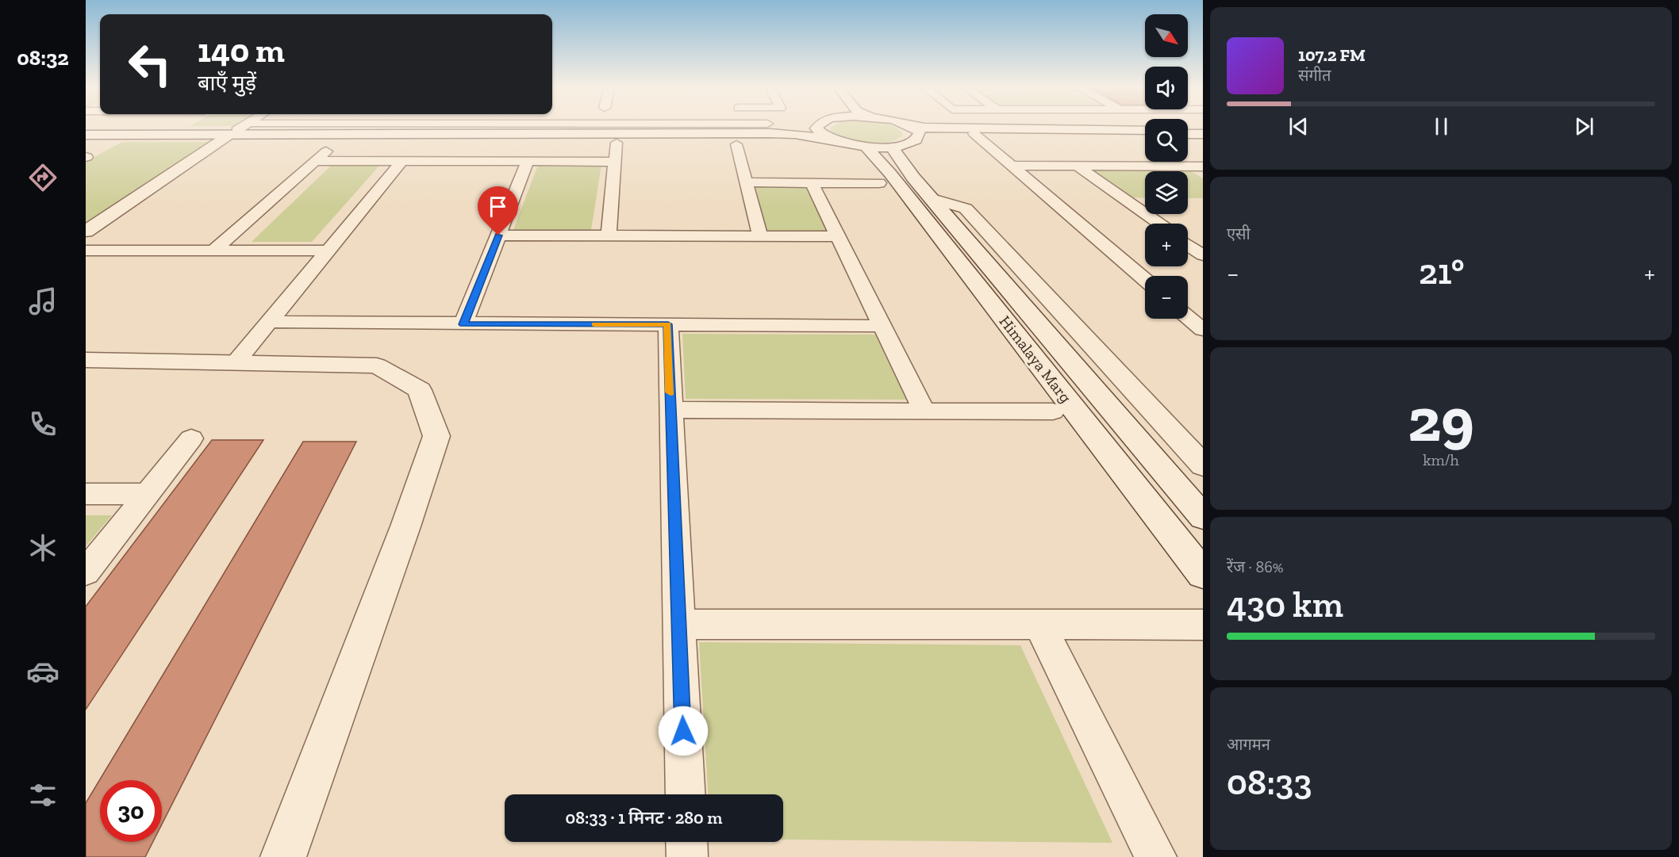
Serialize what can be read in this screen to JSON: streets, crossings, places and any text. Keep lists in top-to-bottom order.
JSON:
{
  "streets": {
    "main road": ["Himalaya Marg"]
  },
  "north": "bottom right",
  "page": {
    "tabs": "08:32",
    "map_buttons": ["+", "−"],
    "turn": ["140 m", "बाएँ मुड़ें"],
    "song": ["107.2 FM", "संगीत"],
    "tile": [
      "एसी",
      ["29", "km/h"],
      ["रेंज · 86%", "430 km"],
      ["आगमन", "08:33"]
    ],
    "heat": ["−", "21°", "+"],
    "limit": "30",
    "trip": "08:33 · 1 मिनट · 280 m"
  }
}
